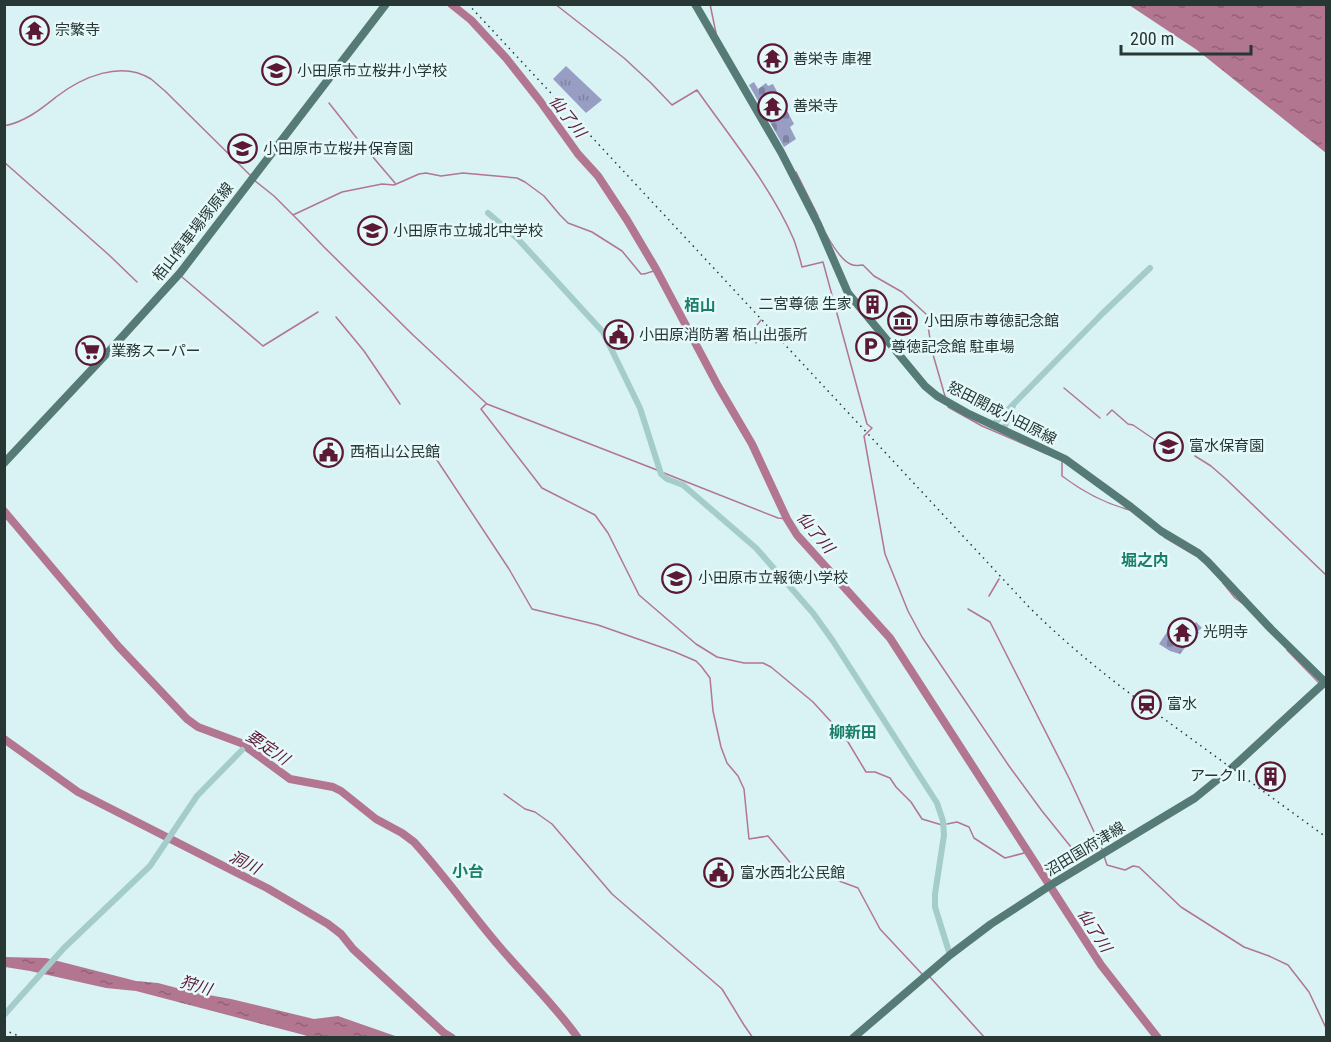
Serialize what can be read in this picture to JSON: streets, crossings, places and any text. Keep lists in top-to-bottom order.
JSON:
{
  "streets": {
    "main road": ["栢山停車場塚原線", "怒田開成小田原線", "沼田国府津線"]
  },
  "crossings": [
    ["怒田開成小田原線", "沼田国府津線"]
  ],
  "districts": [
    "栢山",
    "堀之内",
    "柳新田",
    "小台"
  ],
  "water": [
    "仙了川",
    "要定川",
    "洞川",
    "狩川"
  ],
  "places": {
    "temple": [
      "宗繁寺",
      "善栄寺 庫裡",
      "善栄寺",
      "光明寺"
    ],
    "school or university": [
      "小田原市立桜井小学校",
      "小田原市立桜井保育園",
      "小田原市立城北中学校",
      "富水保育園",
      "小田原市立報徳小学校"
    ],
    "building": ["二宮尊徳 生家", "アークⅡ"],
    "museum": ["小田原市尊徳記念館"],
    "public building": ["小田原消防署 栢山出張所", "西栢山公民館", "富水西北公民館"],
    "parking": ["尊徳記念館 駐車場"],
    "supermarket": ["業務スーパー"],
    "station": ["富水"]
  },
  "scale_bar": "200 m"
}
